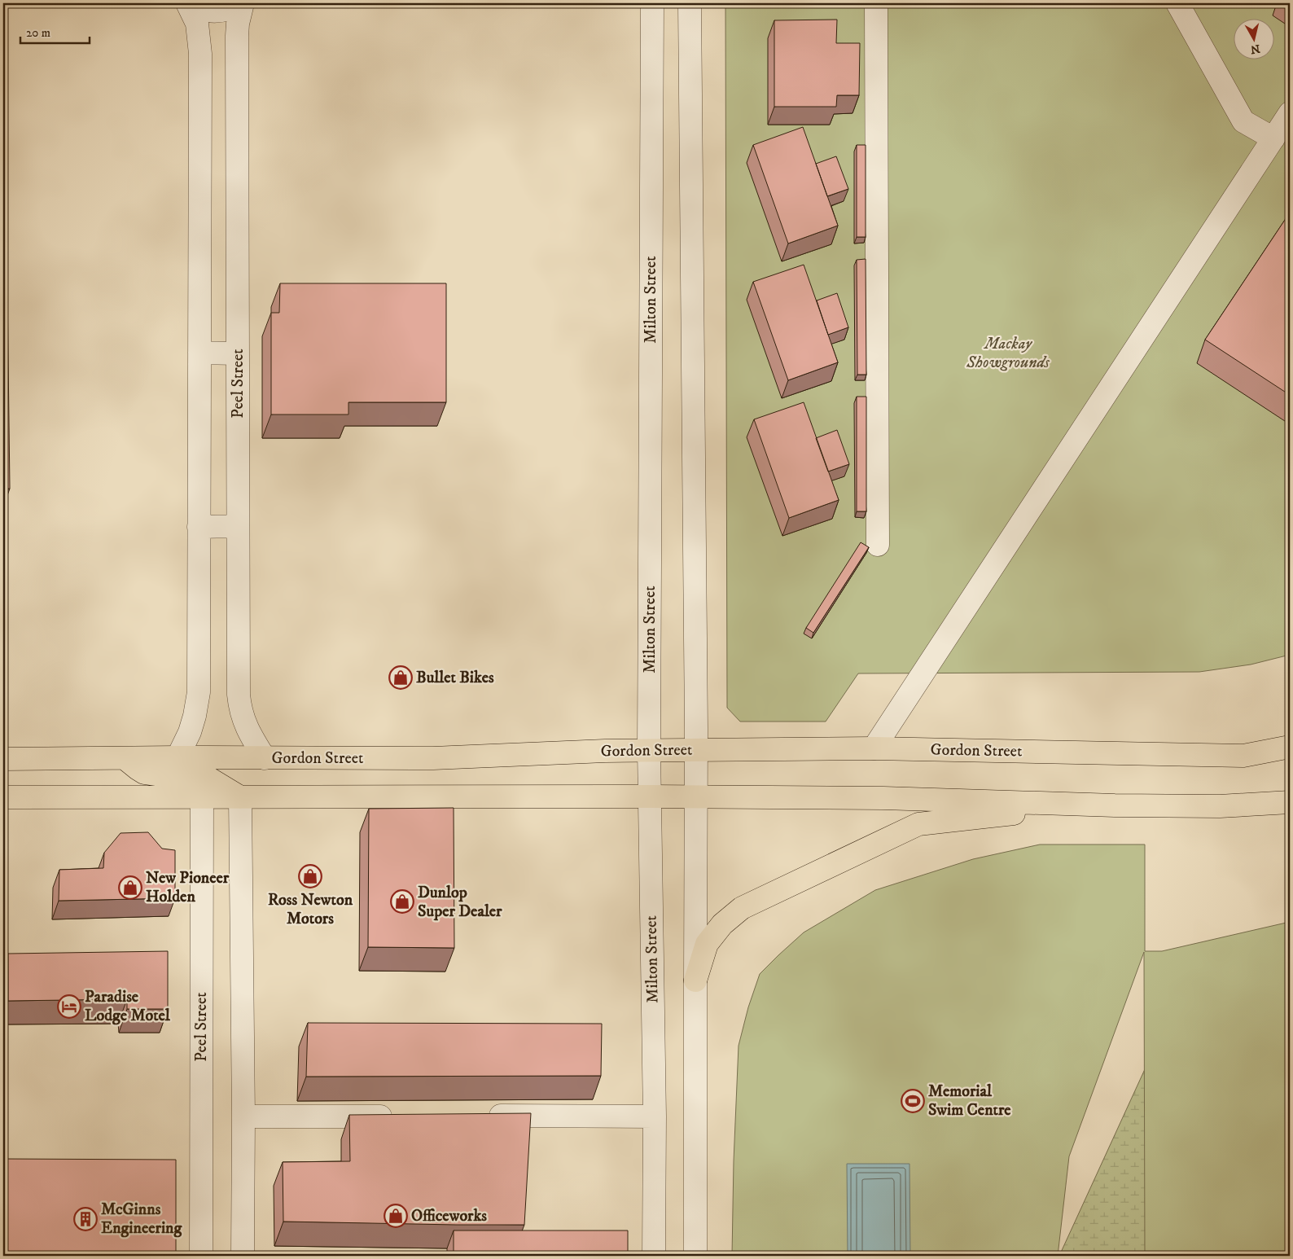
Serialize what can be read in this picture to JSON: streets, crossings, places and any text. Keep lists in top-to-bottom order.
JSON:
{
  "streets": {
    "main road": ["Gordon Street"],
    "street": ["Milton Street", "Peel Street"]
  },
  "crossings": [
    ["Milton Street", "Gordon Street"],
    ["Peel Street", "Gordon Street"]
  ],
  "parks": ["Mackay Showgrounds"],
  "places": {
    "shop": [
      "Bullet Bikes",
      "Ross Newton Motors",
      "New Pioneer Holden",
      "Dunlop Super Dealer",
      "Officeworks"
    ],
    "hotel": ["Paradise Lodge Motel"],
    "sports": ["Memorial Swim Centre"],
    "building": ["McGinns Engineering"]
  },
  "scale_bar": "20 m",
  "north": "bottom"
}
